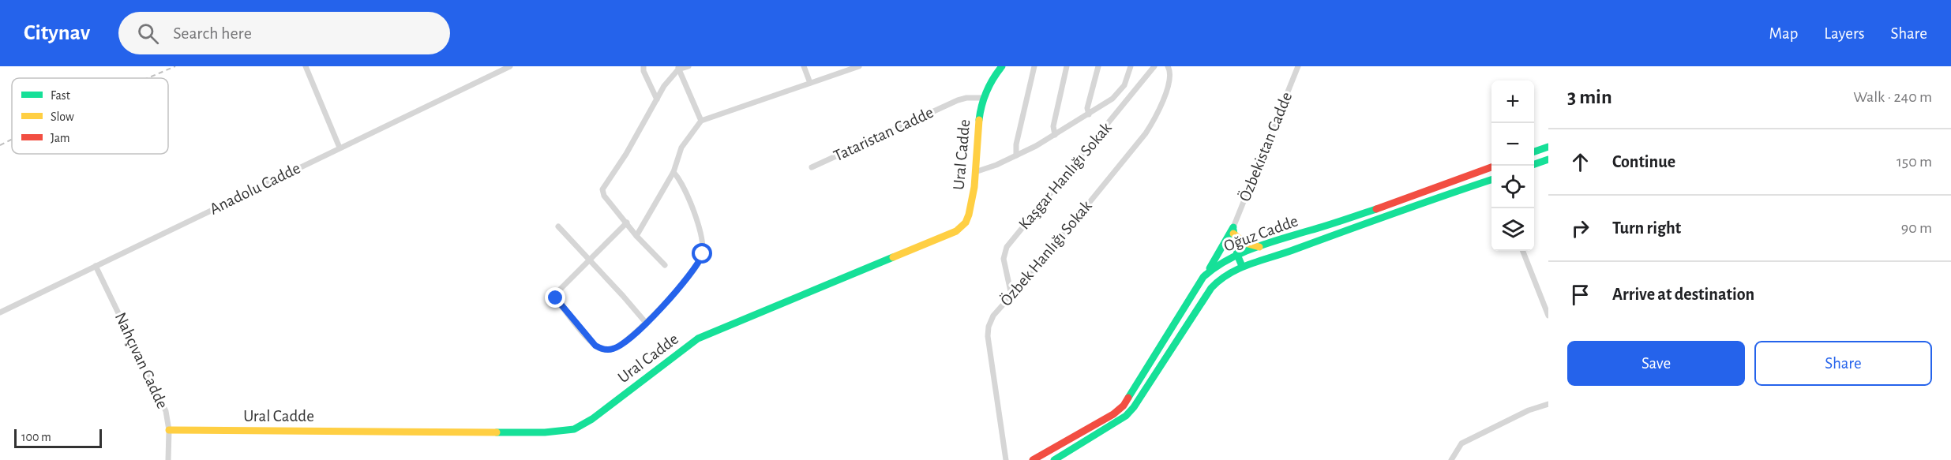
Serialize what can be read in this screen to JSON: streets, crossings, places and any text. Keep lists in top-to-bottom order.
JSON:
{
  "streets": {
    "street": [
      "Tataristan Cadde",
      "Özbekistan Cadde",
      "Ural Cadde",
      "Kaşgar Hanlığı Sokak",
      "Anadolu Cadde",
      "Oğuz Cadde",
      "Özbek Hanlığı Sokak",
      "Nahçıvan Cadde"
    ]
  },
  "crossings": [
    ["Tataristan Cadde", "Ural Cadde"],
    ["Ural Cadde", "Nahçıvan Cadde"],
    ["Kaşgar Hanlığı Sokak", "Özbek Hanlığı Sokak"],
    ["Anadolu Cadde", "Nahçıvan Cadde"]
  ],
  "legend": ["Fast", "Slow", "Jam"],
  "scale_bar": "100 m",
  "page": {
    "header": "Citynav",
    "search": "Search here",
    "nav": ["Map", "Layers", "Share"],
    "heading": ["3 min", "Walk · 240 m"],
    "map_buttons": ["+", "−"],
    "list": [
      ["Continue", "150 m"],
      ["Turn right", "90 m"],
      "Arrive at destination"
    ],
    "buttons": ["Save", "Share"],
    "scale": "100 m"
  }
}
